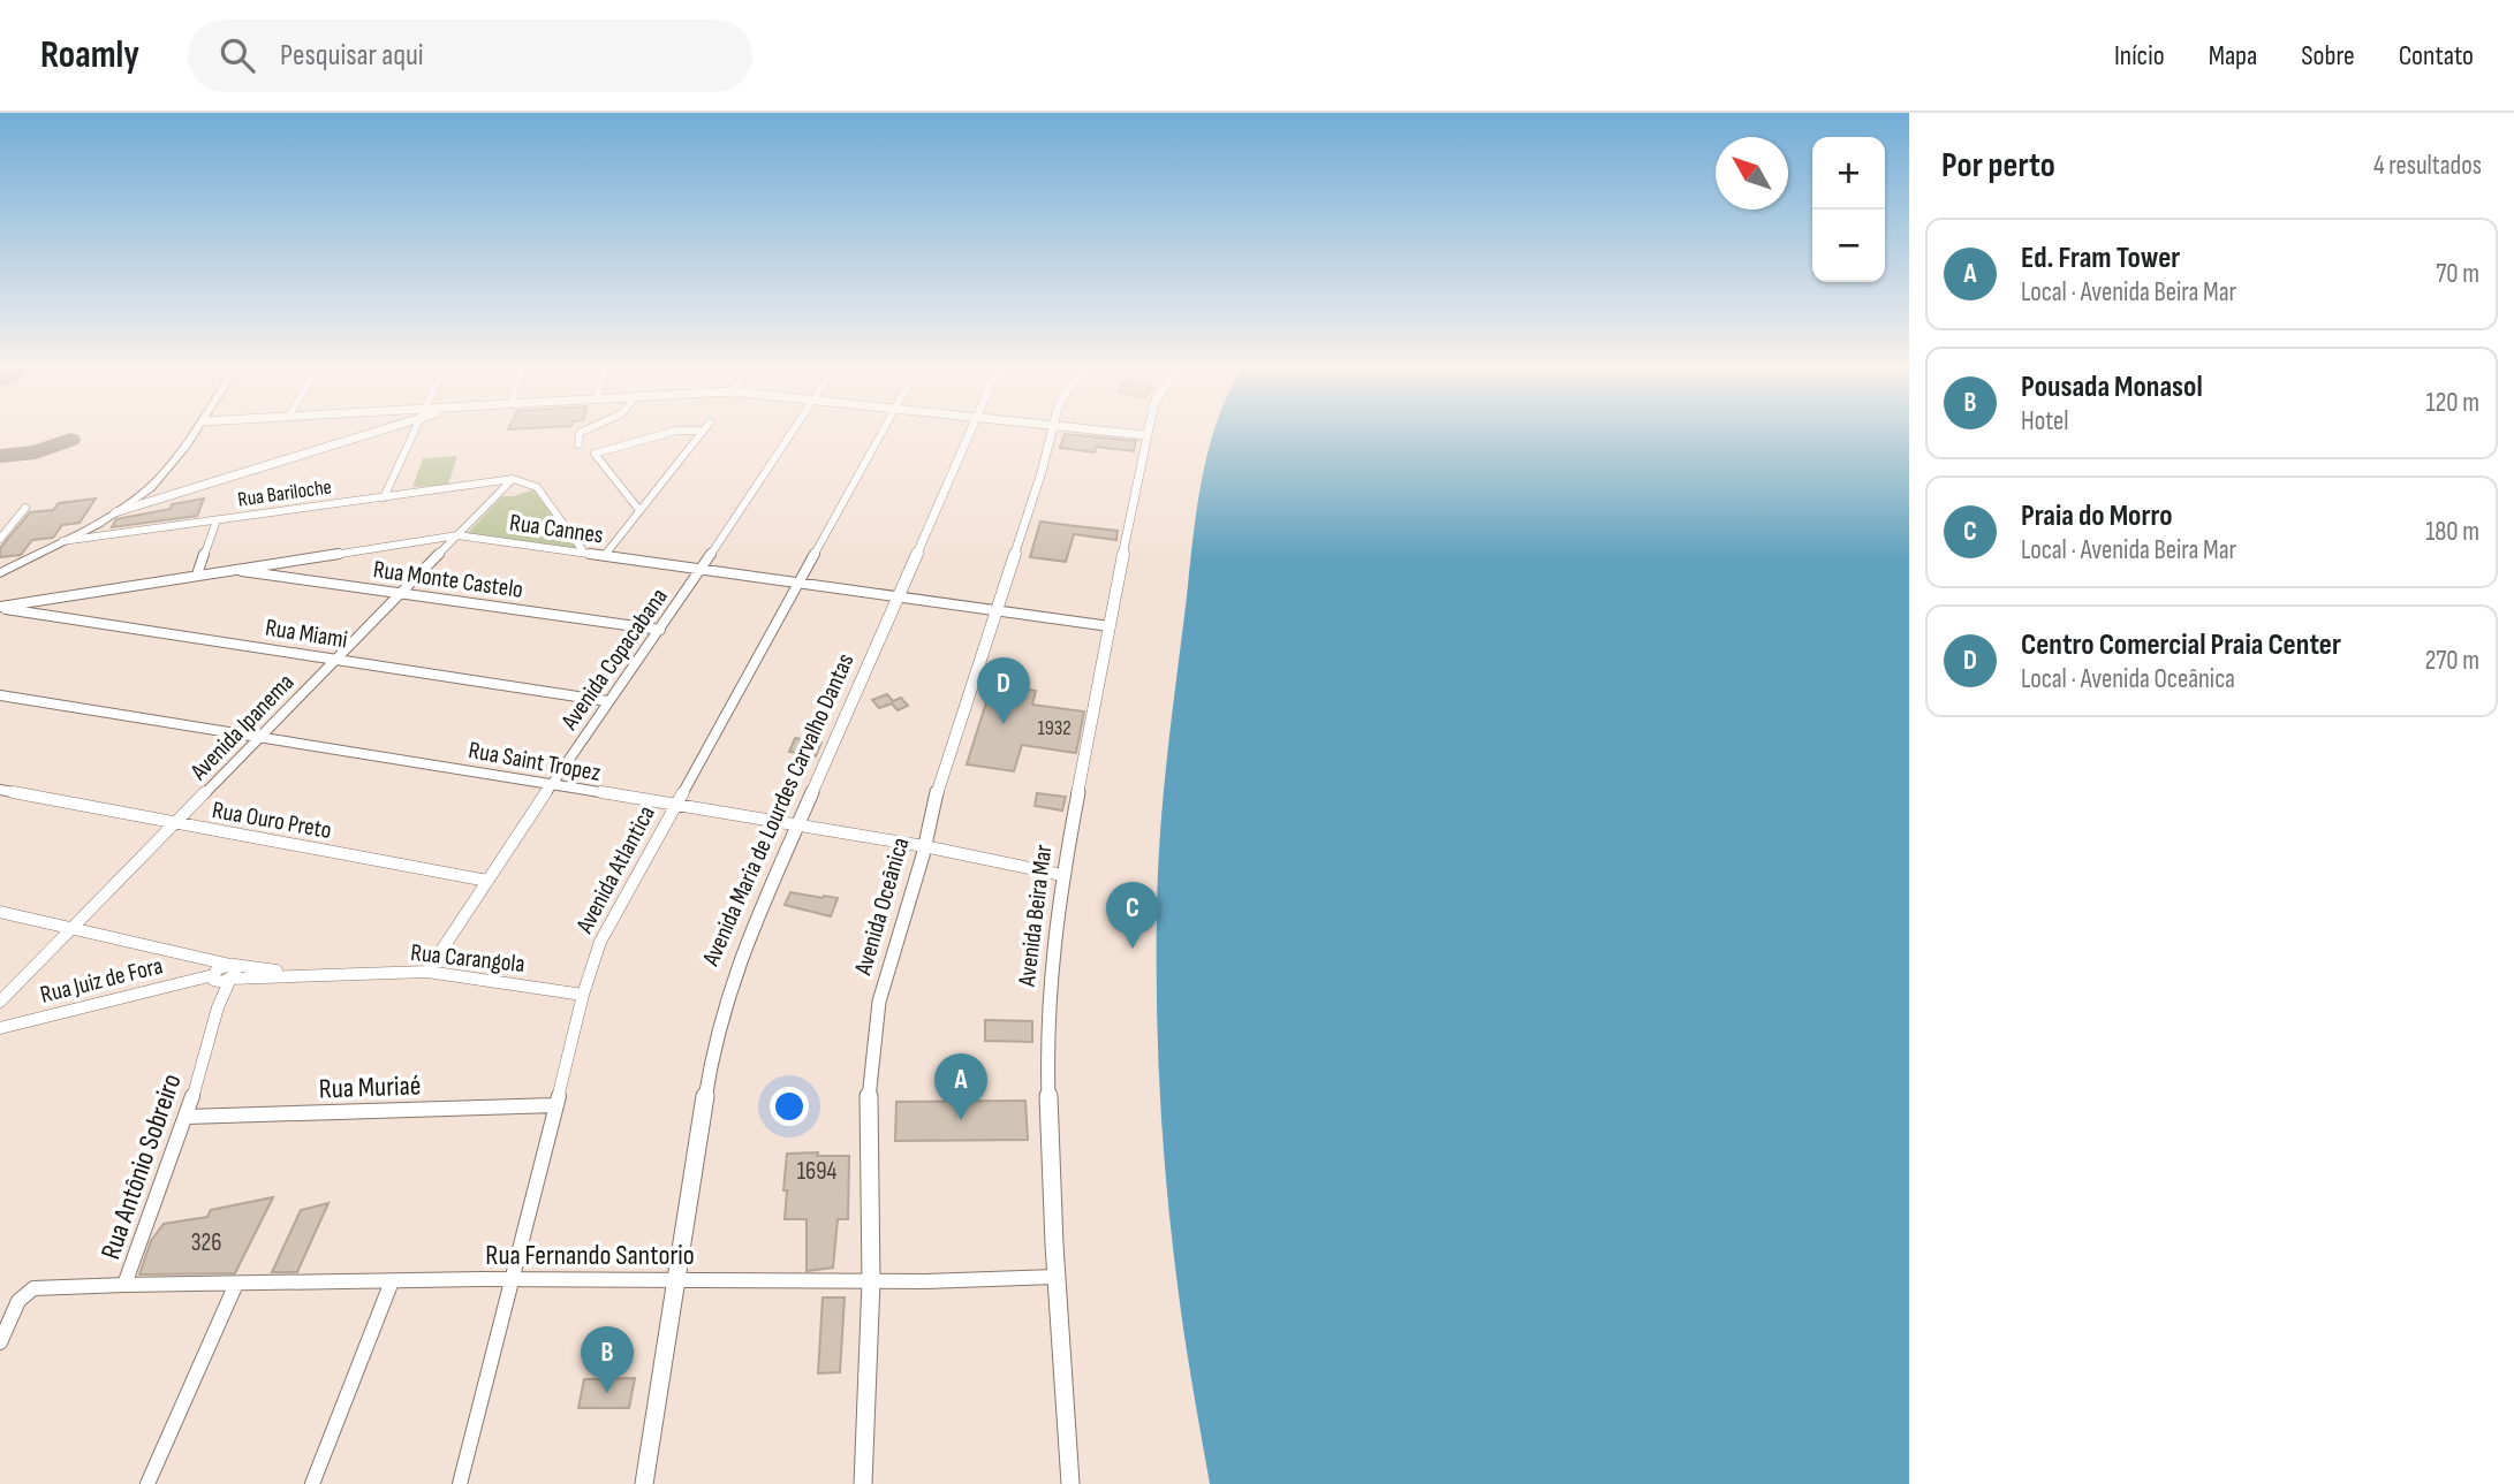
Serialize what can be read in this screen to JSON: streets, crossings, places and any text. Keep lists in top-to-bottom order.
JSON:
{
  "streets": {
    "street": [
      "Rua Bariloche",
      "Rua Cannes",
      "Rua Monte Castelo",
      "Rua Miami",
      "Avenida Copacabana",
      "Avenida Ipanema",
      "Rua Saint Tropez",
      "Avenida Maria de Lourdes Carvalho Dantas",
      "Rua Ouro Preto",
      "Avenida Atlantica",
      "Avenida Oceânica",
      "Avenida Beira Mar",
      "Rua Carangola",
      "Rua Juiz de Fora",
      "Rua Muriaé",
      "Rua Antônio Sobreiro",
      "Rua Fernando Santorio"
    ]
  },
  "crossings": [
    ["Rua Bariloche", "Avenida Ipanema"],
    ["Rua Cannes", "Rua Monte Castelo"],
    ["Rua Cannes", "Rua Miami"],
    ["Rua Cannes", "Avenida Copacabana"],
    ["Rua Cannes", "Avenida Ipanema"],
    ["Rua Cannes", "Avenida Maria de Lourdes Carvalho Dantas"],
    ["Rua Cannes", "Avenida Atlantica"],
    ["Rua Cannes", "Avenida Oceânica"],
    ["Rua Cannes", "Avenida Beira Mar"],
    ["Rua Monte Castelo", "Avenida Copacabana"],
    ["Rua Monte Castelo", "Avenida Ipanema"],
    ["Rua Miami", "Avenida Copacabana"],
    ["Rua Miami", "Avenida Ipanema"],
    ["Avenida Copacabana", "Rua Saint Tropez"],
    ["Avenida Copacabana", "Rua Ouro Preto"],
    ["Avenida Copacabana", "Rua Carangola"],
    ["Avenida Ipanema", "Rua Saint Tropez"],
    ["Avenida Ipanema", "Rua Ouro Preto"],
    ["Avenida Ipanema", "Rua Carangola"],
    ["Rua Saint Tropez", "Avenida Maria de Lourdes Carvalho Dantas"],
    ["Rua Saint Tropez", "Avenida Atlantica"],
    ["Rua Saint Tropez", "Avenida Oceânica"],
    ["Rua Saint Tropez", "Avenida Beira Mar"],
    ["Avenida Maria de Lourdes Carvalho Dantas", "Rua Fernando Santorio"],
    ["Avenida Atlantica", "Rua Carangola"],
    ["Avenida Atlantica", "Rua Muriaé"],
    ["Avenida Atlantica", "Rua Fernando Santorio"],
    ["Avenida Oceânica", "Rua Fernando Santorio"],
    ["Avenida Beira Mar", "Rua Fernando Santorio"],
    ["Rua Carangola", "Rua Juiz de Fora"],
    ["Rua Carangola", "Rua Antônio Sobreiro"],
    ["Rua Juiz de Fora", "Rua Antônio Sobreiro"],
    ["Rua Muriaé", "Rua Antônio Sobreiro"],
    ["Rua Antônio Sobreiro", "Rua Fernando Santorio"]
  ],
  "house_numbers": ["1932", "1694", "326"],
  "north": "top left",
  "page": {
    "header": "Roamly",
    "search": "Pesquisar aqui",
    "nav": [
      "Início",
      "Mapa",
      "Sobre",
      "Contato"
    ],
    "heading": ["Por perto", "4 resultados"],
    "map_buttons": ["+", "−"],
    "list": [
      {
        "mark": "A",
        "name": "Ed. Fram Tower",
        "note": "Local · Avenida Beira Mar",
        "value": "70 m"
      },
      {
        "mark": "B",
        "name": "Pousada Monasol",
        "note": "Hotel",
        "value": "120 m"
      },
      {
        "mark": "C",
        "name": "Praia do Morro",
        "note": "Local · Avenida Beira Mar",
        "value": "180 m"
      },
      {
        "mark": "D",
        "name": "Centro Comercial Praia Center",
        "note": "Local · Avenida Oceânica",
        "value": "270 m"
      }
    ],
    "pins": [
      "D",
      "C",
      "A",
      "B"
    ]
  }
}
